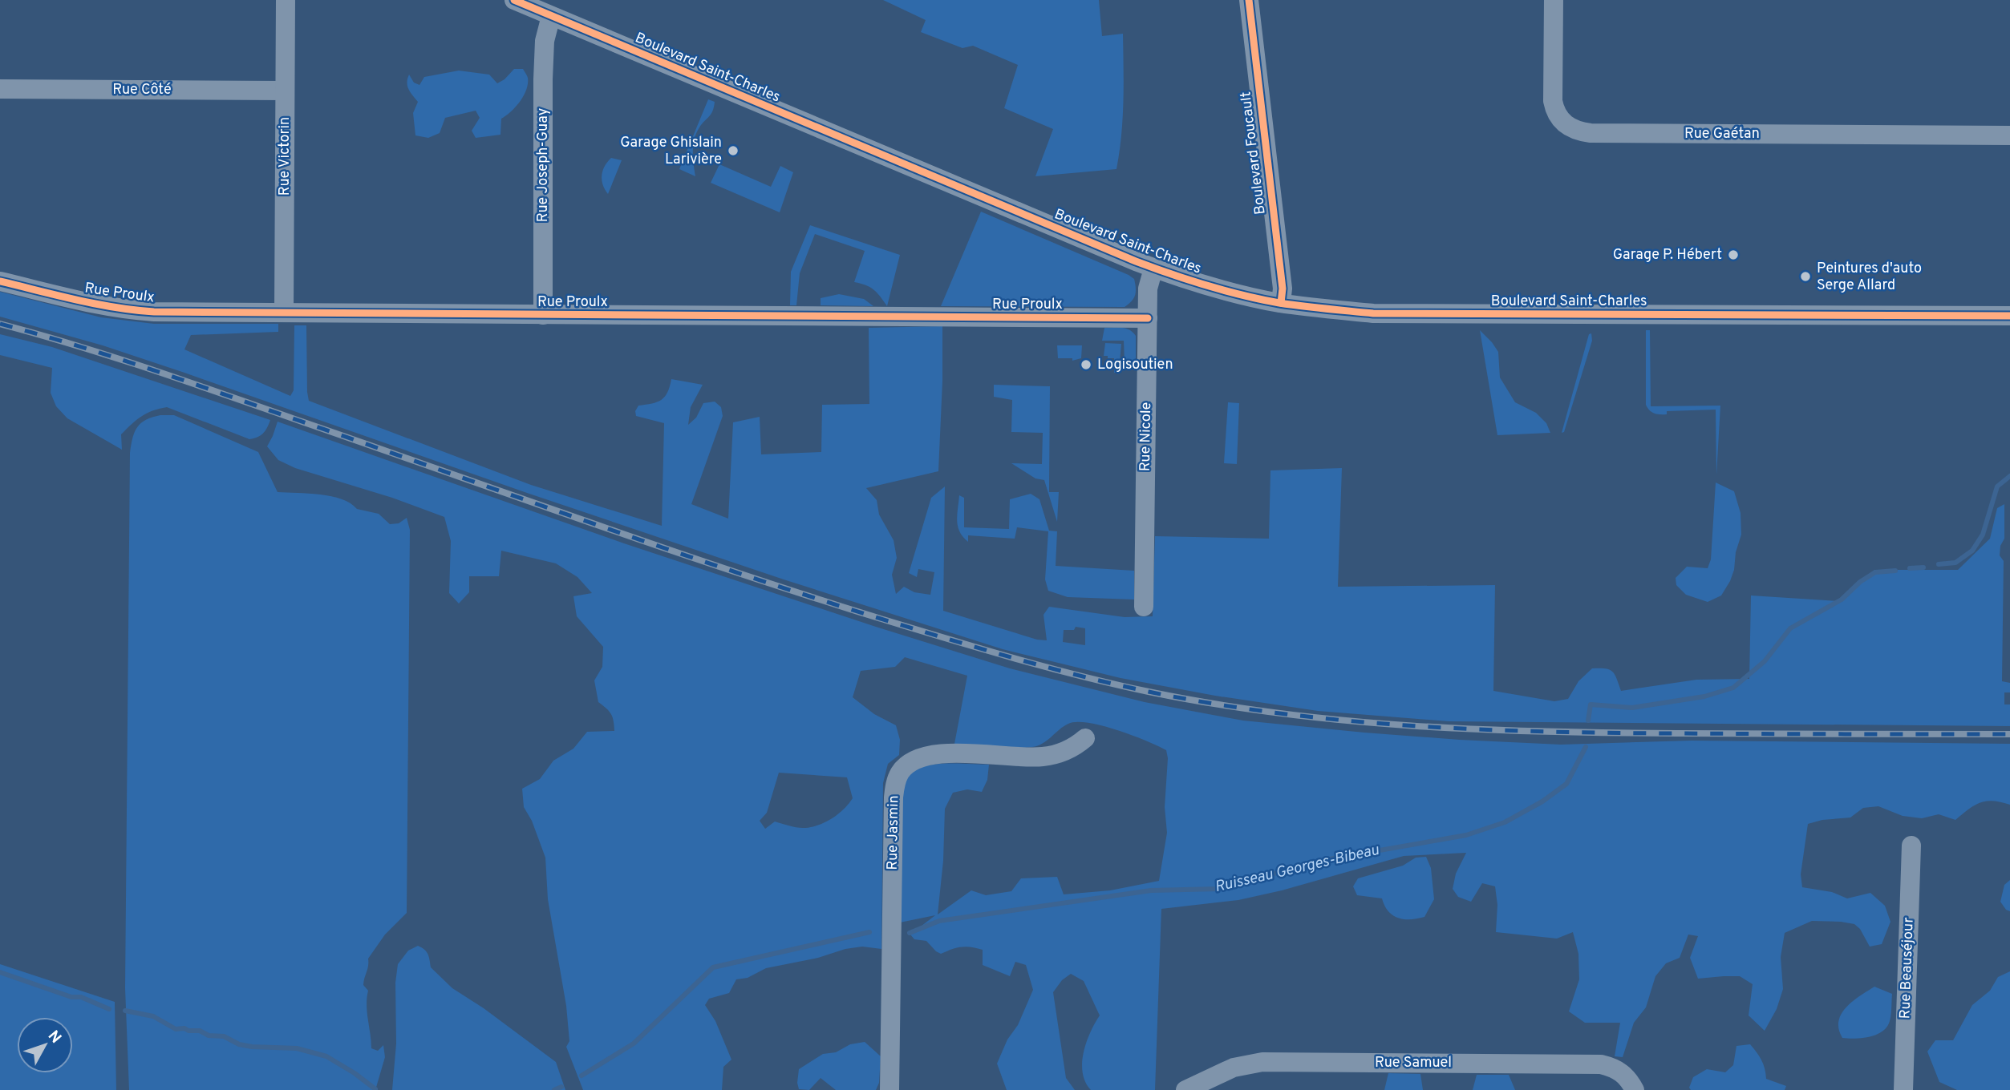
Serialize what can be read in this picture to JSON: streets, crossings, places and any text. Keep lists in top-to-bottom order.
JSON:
{
  "streets": {
    "street": [
      "Boulevard Saint-Charles",
      "Rue Côté",
      "Rue Gaétan",
      "Boulevard Foucault",
      "Rue Victorin",
      "Rue Joseph-Guay",
      "Rue Proulx",
      "Rue Nicole",
      "Rue Jasmin",
      "Rue Beauséjour",
      "Rue Samuel"
    ]
  },
  "crossings": [
    ["Boulevard Saint-Charles", "Boulevard Foucault"],
    ["Boulevard Saint-Charles", "Rue Joseph-Guay"],
    ["Boulevard Saint-Charles", "Rue Nicole"],
    ["Rue Côté", "Rue Victorin"],
    ["Rue Victorin", "Rue Proulx"],
    ["Rue Joseph-Guay", "Rue Proulx"],
    ["Rue Proulx", "Rue Nicole"]
  ],
  "water": ["Ruisseau Georges-Bibeau"],
  "places": [
    "Garage Ghislain Larivière",
    "Garage P. Hébert",
    "Peintures d'auto Serge Allard",
    "Logisoutien"
  ],
  "north": "top right"
}
